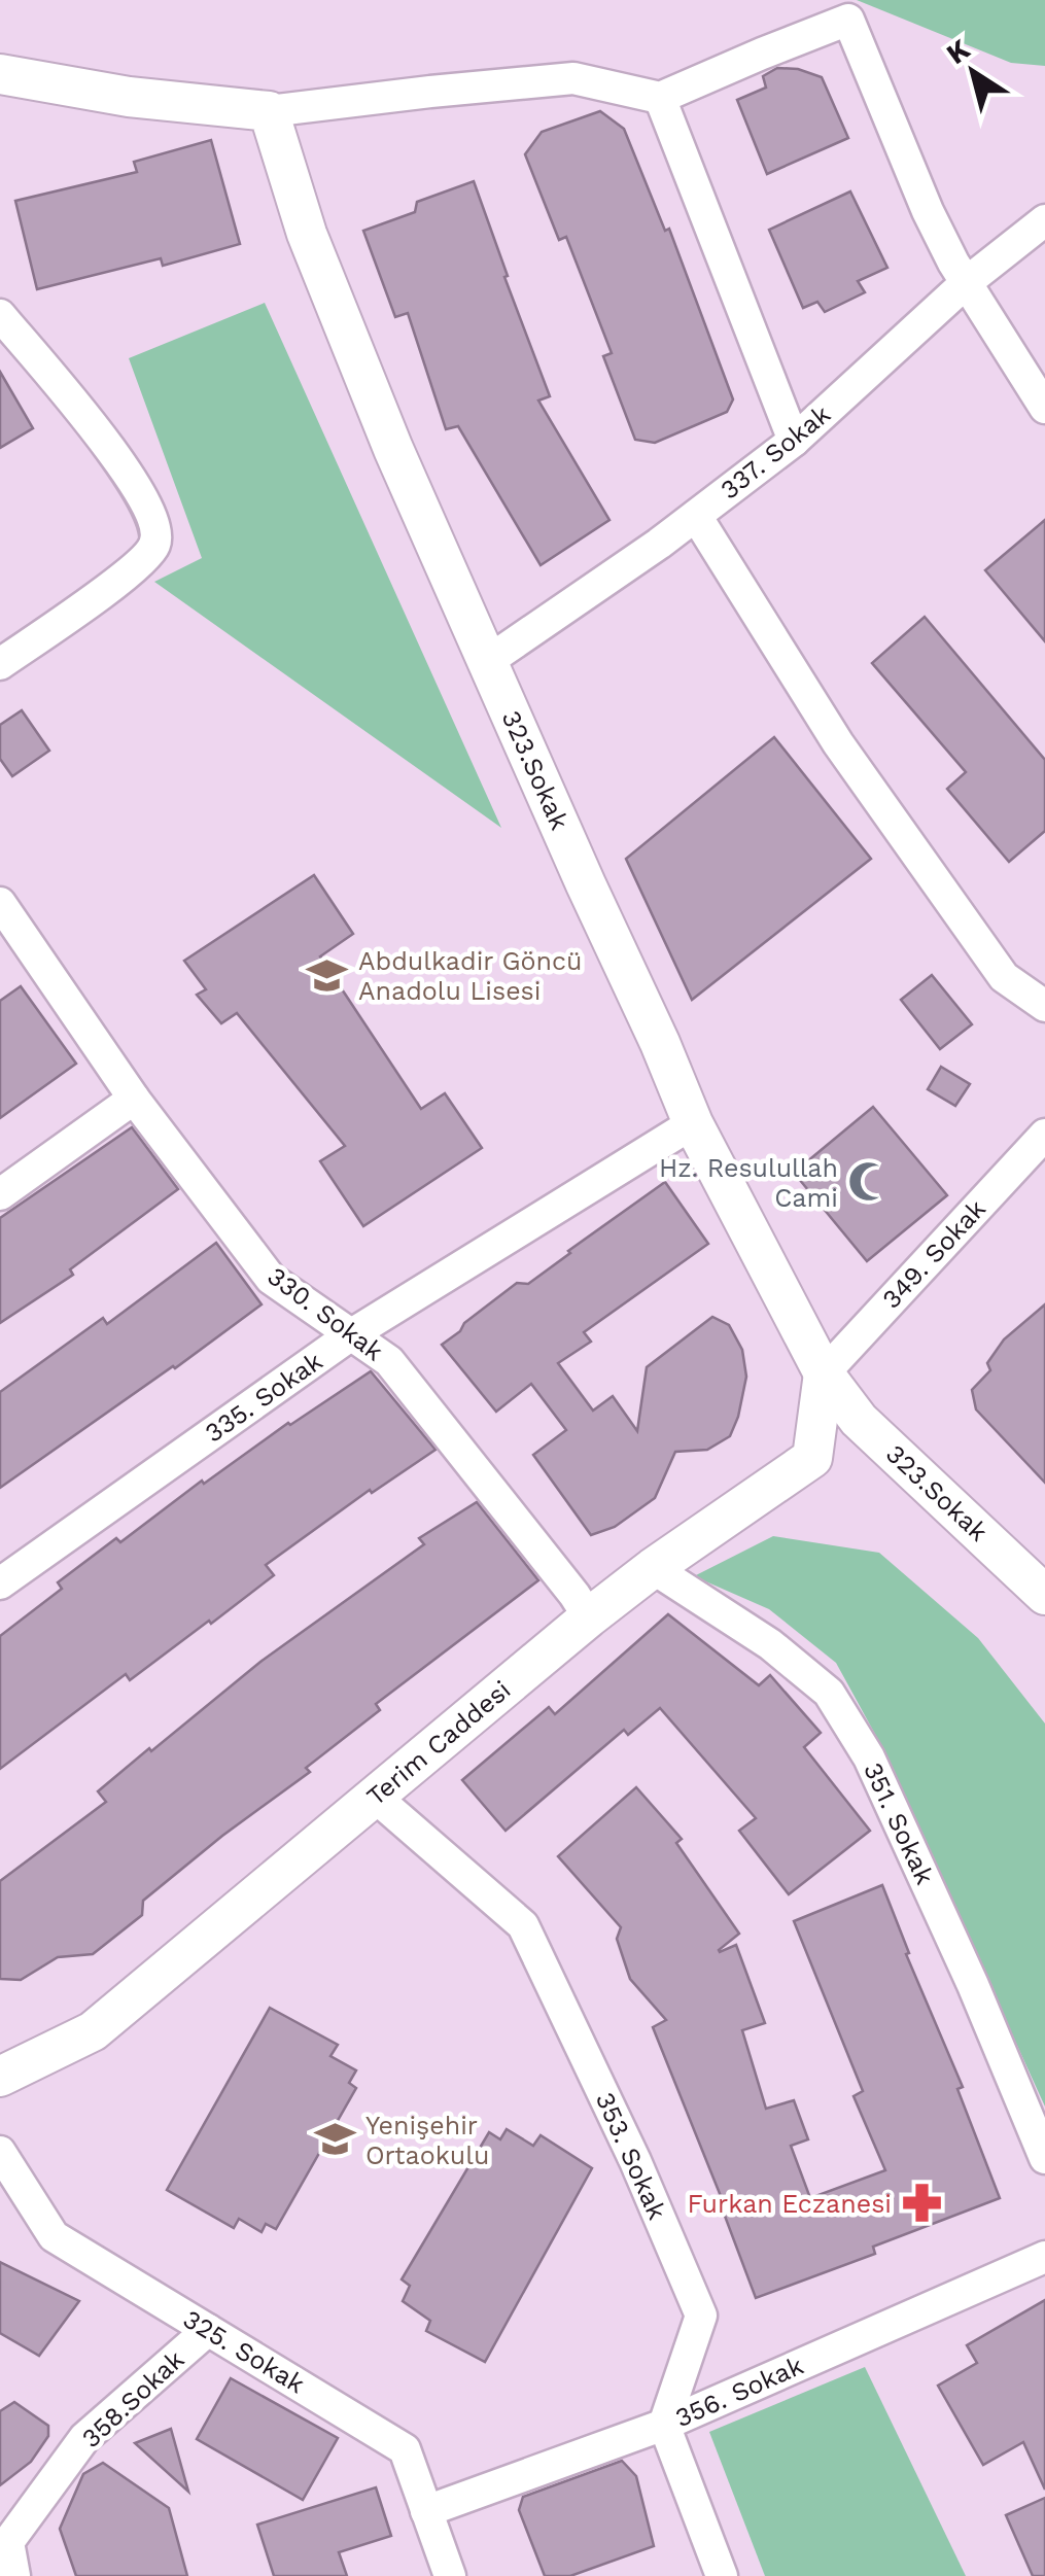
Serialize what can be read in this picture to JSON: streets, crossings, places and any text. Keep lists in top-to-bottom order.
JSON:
{
  "streets": {
    "street": [
      "337. Sokak",
      "323.Sokak",
      "349. Sokak",
      "330. Sokak",
      "335. Sokak",
      "Terim Caddesi",
      "351. Sokak",
      "353. Sokak",
      "325. Sokak",
      "356. Sokak",
      "358.Sokak"
    ]
  },
  "crossings": [
    ["337. Sokak", "323.Sokak"],
    ["323.Sokak", "349. Sokak"],
    ["323.Sokak", "335. Sokak"],
    ["323.Sokak", "Terim Caddesi"],
    ["349. Sokak", "Terim Caddesi"],
    ["330. Sokak", "335. Sokak"],
    ["330. Sokak", "Terim Caddesi"],
    ["Terim Caddesi", "351. Sokak"],
    ["Terim Caddesi", "353. Sokak"],
    ["353. Sokak", "356. Sokak"],
    ["325. Sokak", "356. Sokak"],
    ["325. Sokak", "358.Sokak"]
  ],
  "places": {
    "school or university": ["Abdulkadir Göncü Anadolu Lisesi", "Yenişehir Ortaokulu"],
    "mosque": ["Hz. Resulullah Cami"],
    "pharmacy": ["Furkan Eczanesi"]
  },
  "north": "top left"
}
